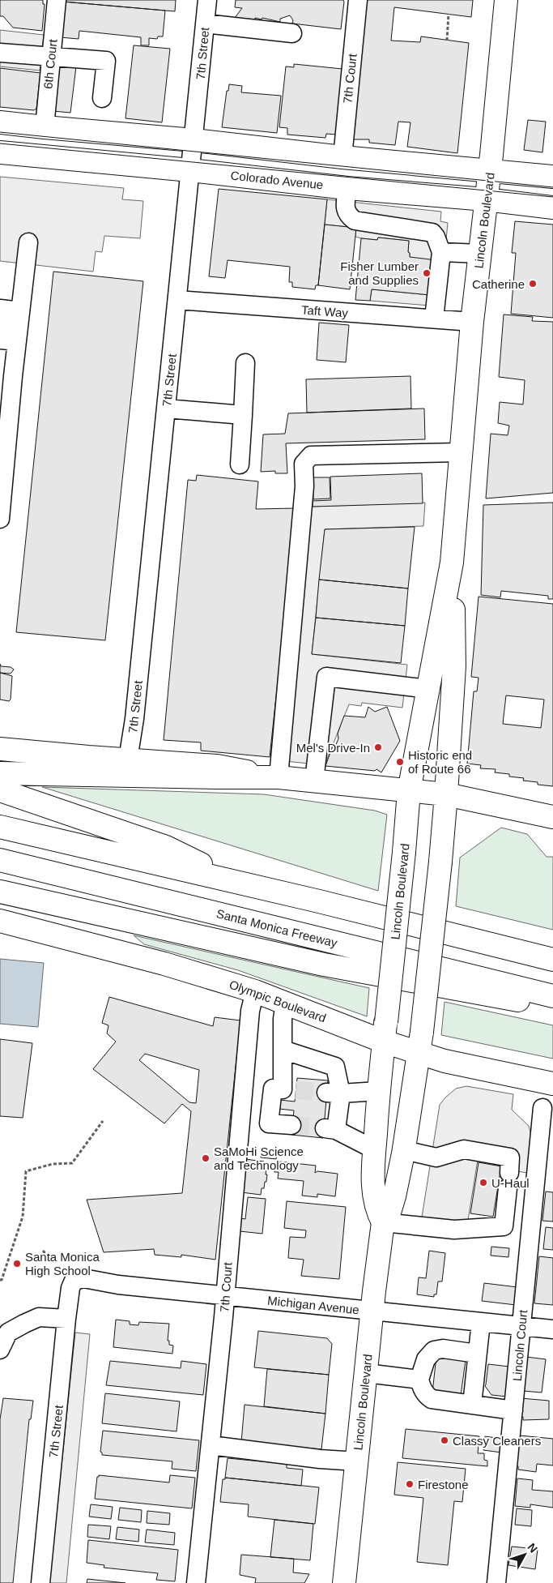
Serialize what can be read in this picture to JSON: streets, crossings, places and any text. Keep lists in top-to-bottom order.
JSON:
{
  "streets": {
    "main road": [
      "Colorado Avenue",
      "Lincoln Boulevard",
      "Santa Monica Freeway",
      "Olympic Boulevard"
    ],
    "street": [
      "7th Street",
      "6th Court",
      "7th Court",
      "Taft Way",
      "Michigan Avenue",
      "Lincoln Court"
    ]
  },
  "crossings": [
    ["7th Street", "Colorado Avenue"],
    ["7th Street", "Taft Way"],
    ["7th Street", "Michigan Avenue"],
    ["7th Court", "Olympic Boulevard"],
    ["7th Court", "Michigan Avenue"],
    ["Colorado Avenue", "Lincoln Boulevard"],
    ["Lincoln Boulevard", "Taft Way"],
    ["Lincoln Boulevard", "Olympic Boulevard"],
    ["Lincoln Boulevard", "Michigan Avenue"],
    ["Michigan Avenue", "Lincoln Court"]
  ],
  "places": [
    "Fisher Lumber and Supplies",
    "Catherine",
    "Mel's Drive-In",
    "Historic end of Route 66",
    "SaMoHi Science and Technology",
    "U-Haul",
    "Santa Monica High School",
    "Classy Cleaners",
    "Firestone"
  ],
  "north": "top right"
}
